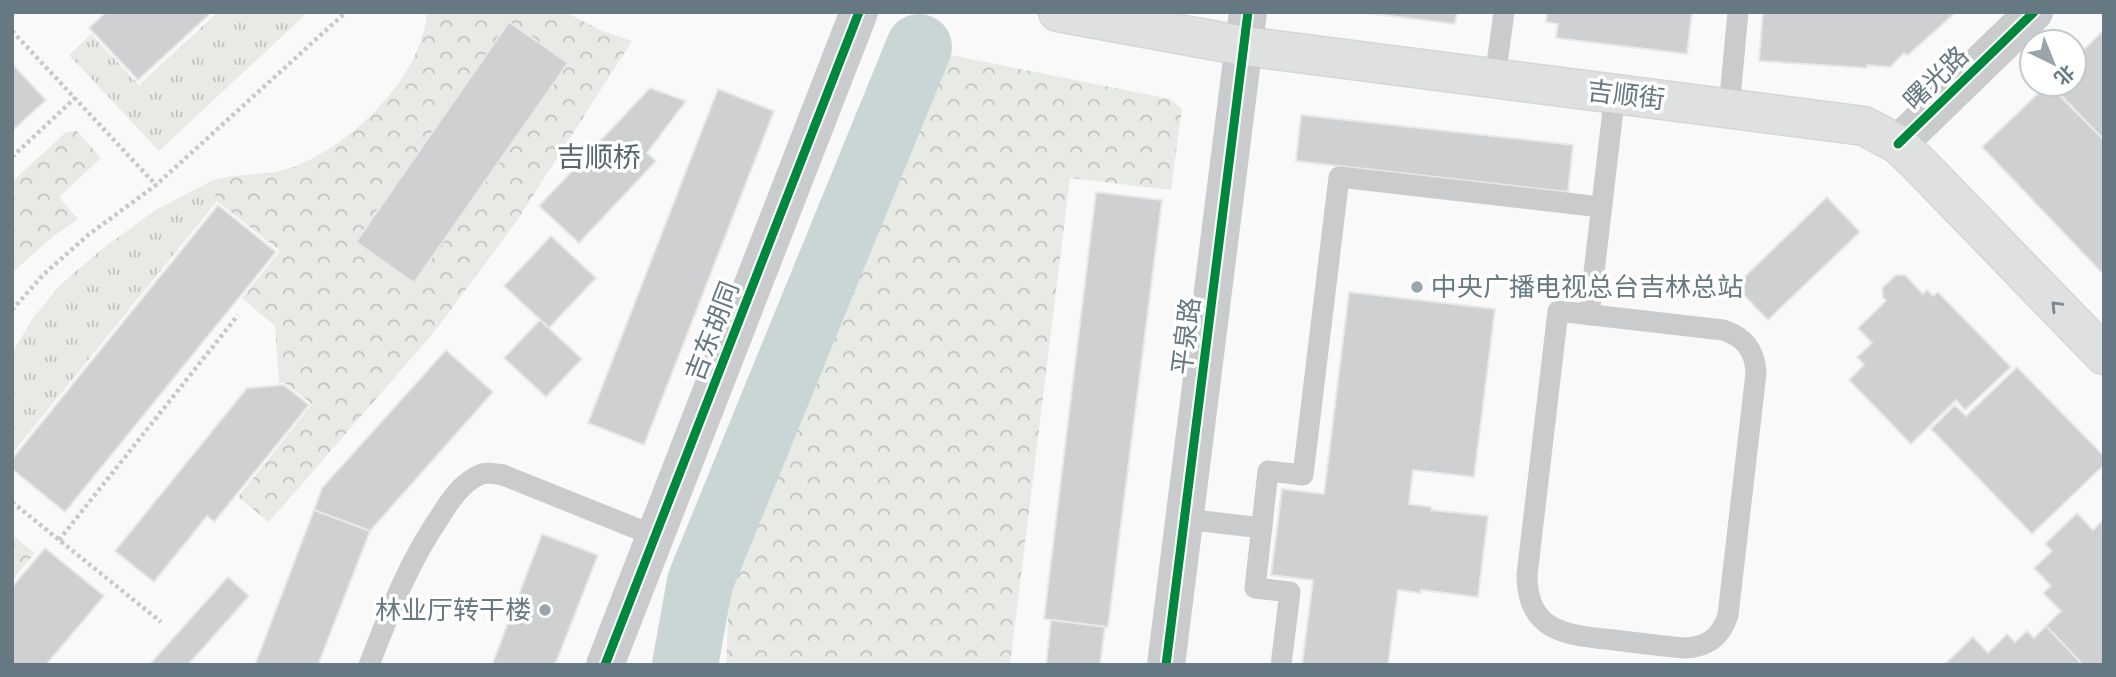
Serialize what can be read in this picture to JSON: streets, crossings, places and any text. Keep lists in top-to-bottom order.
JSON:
{
  "streets": {
    "main road": ["吉顺街"],
    "street": ["曙光路", "吉东胡同", "平泉路"]
  },
  "crossings": [
    ["曙光路", "吉顺街"],
    ["吉顺街", "平泉路"]
  ],
  "districts": ["吉顺桥"],
  "places": ["中央广播电视总台吉林总站", "林业厅转干楼"],
  "north": "bottom right"
}
